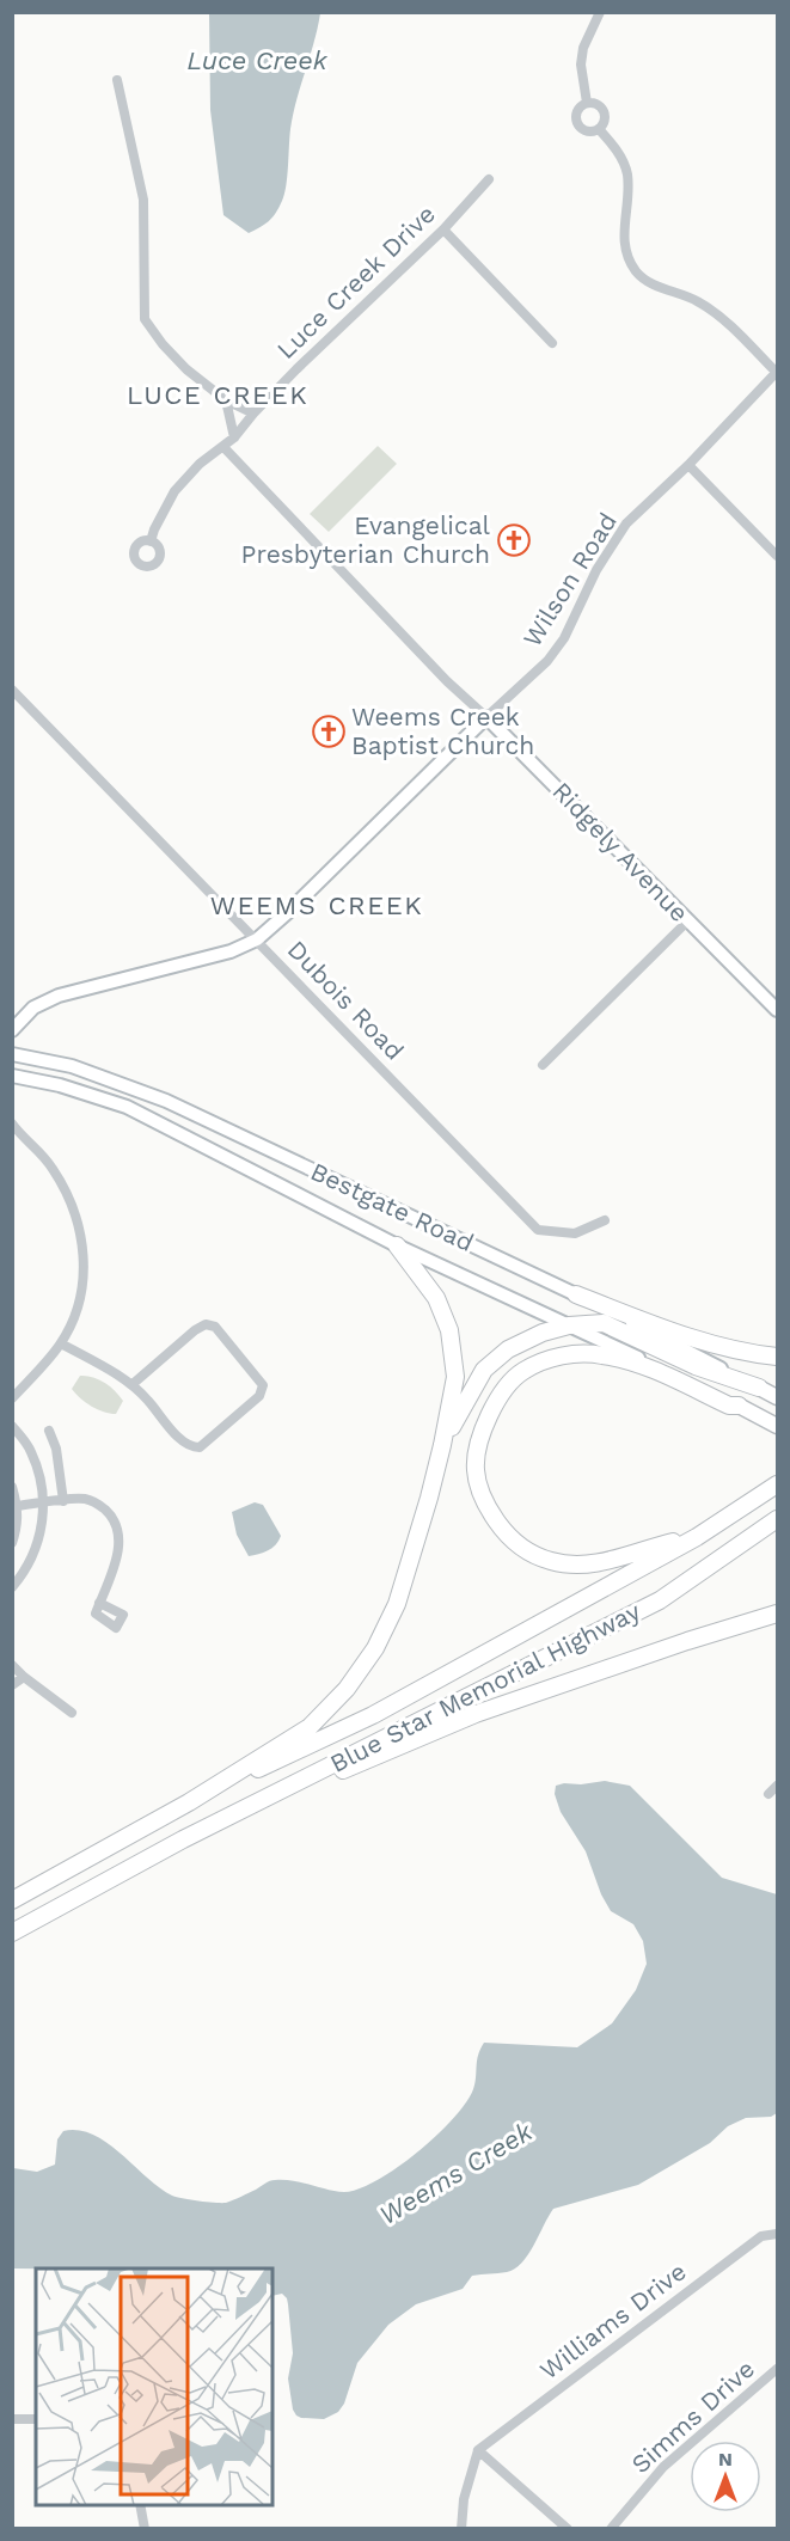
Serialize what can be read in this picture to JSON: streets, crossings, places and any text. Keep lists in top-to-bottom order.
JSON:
{
  "streets": {
    "highway": ["Blue Star Memorial Highway"],
    "main road": ["Ridgely Avenue", "Bestgate Road"],
    "street": [
      "Luce Creek Drive",
      "Wilson Road",
      "Dubois Road",
      "Williams Drive",
      "Simms Drive"
    ]
  },
  "crossings": [
    ["Luce Creek Drive", "Ridgely Avenue"],
    ["Wilson Road", "Ridgely Avenue"]
  ],
  "districts": ["LUCE CREEK", "WEEMS CREEK"],
  "water": ["Luce Creek", "Weems Creek"],
  "places": {
    "church": ["Evangelical Presbyterian Church", "Weems Creek Baptist Church"]
  },
  "north": "top"
}
